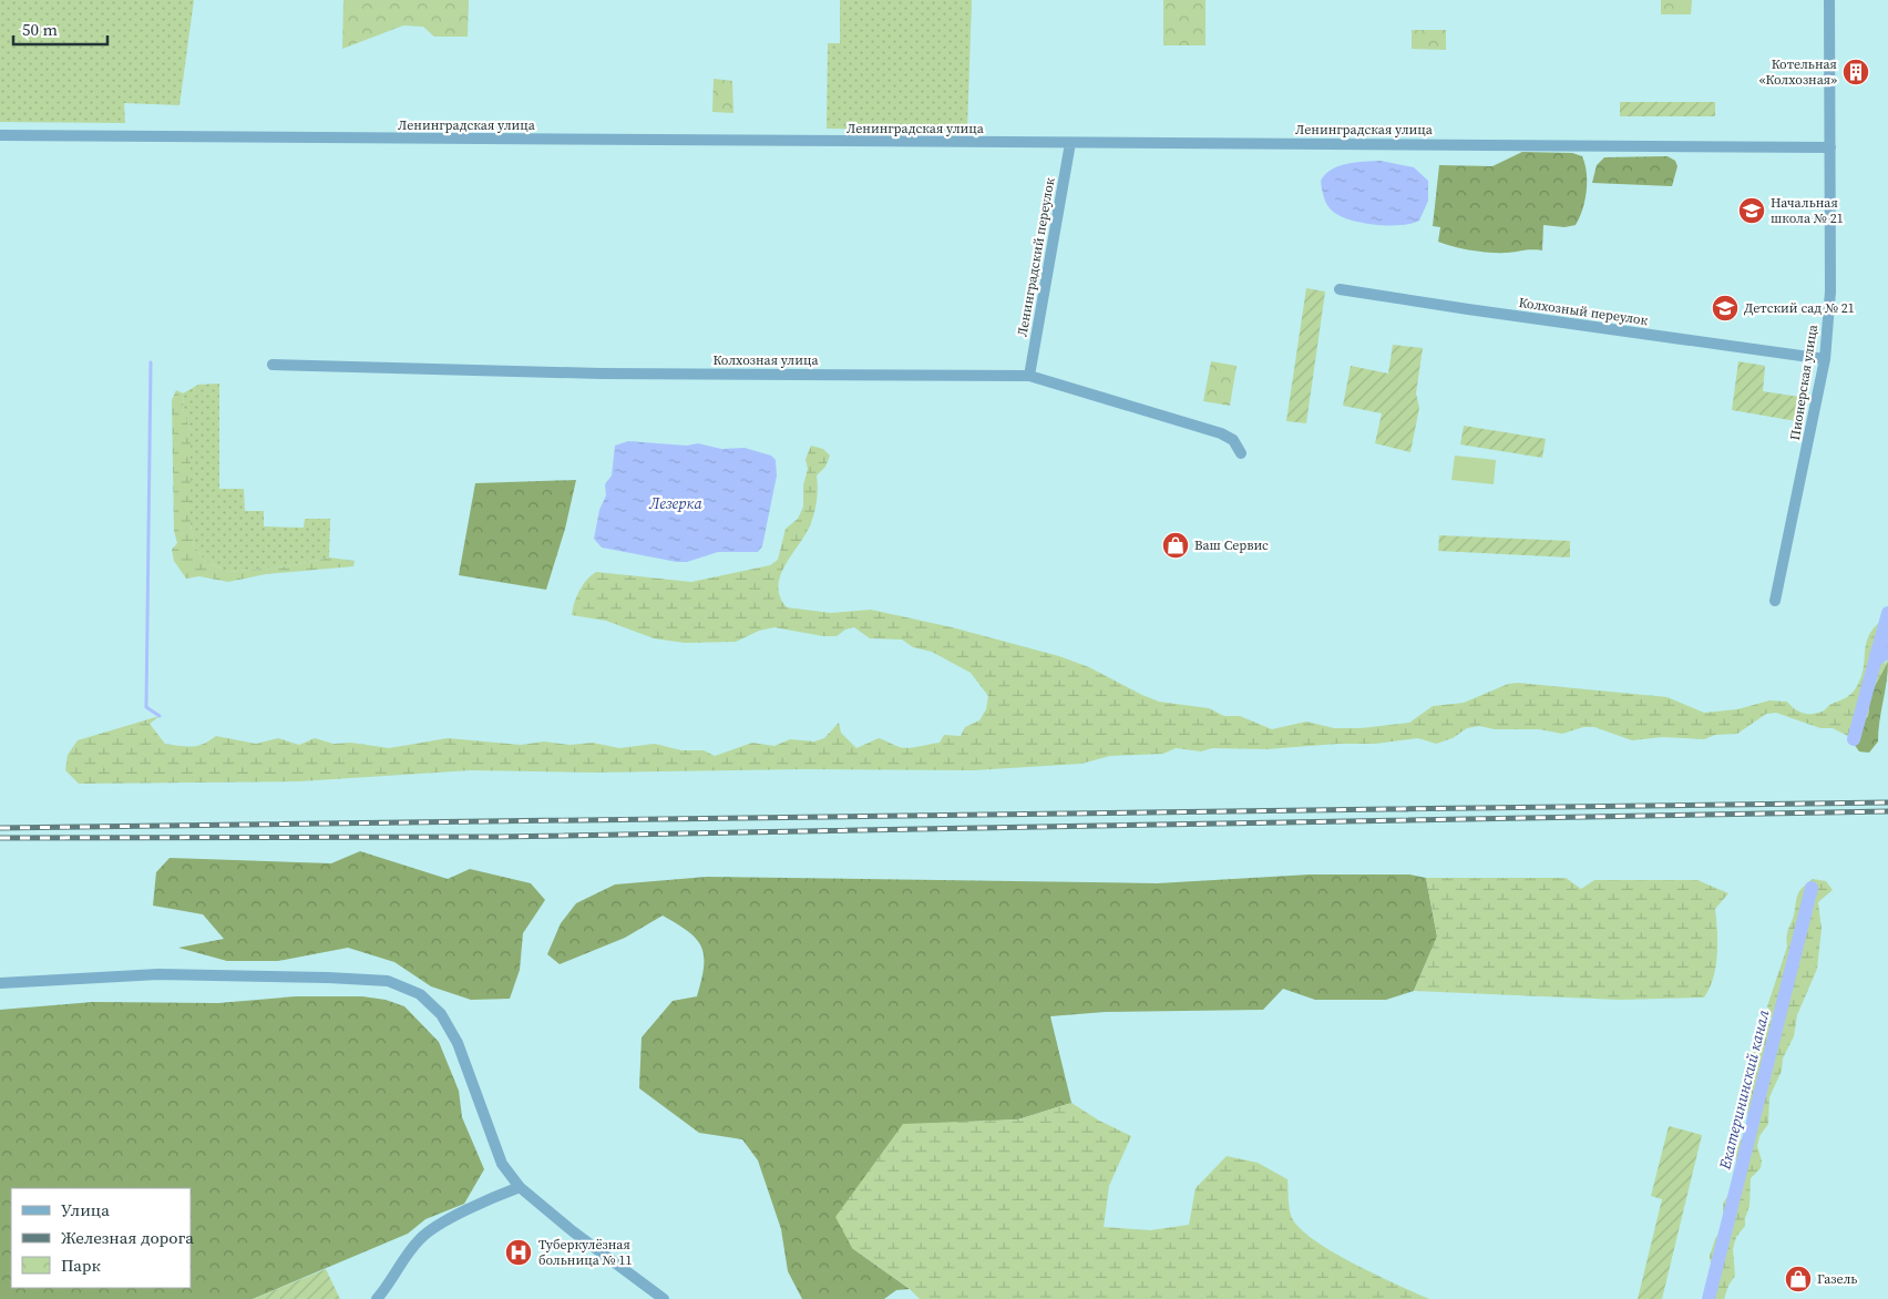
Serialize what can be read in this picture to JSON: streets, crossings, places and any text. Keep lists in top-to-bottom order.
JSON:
{
  "streets": {
    "street": [
      "Ленинградская улица",
      "Ленинградский переулок",
      "Колхозный переулок",
      "Колхозная улица",
      "Пионерская улица"
    ]
  },
  "crossings": [
    ["Ленинградская улица", "Ленинградский переулок"],
    ["Ленинградская улица", "Пионерская улица"],
    ["Ленинградский переулок", "Колхозная улица"],
    ["Колхозный переулок", "Пионерская улица"]
  ],
  "water": ["Лезерка", "Екатерининский канал"],
  "places": {
    "building": ["Котельная «Колхозная»"],
    "school or university": ["Начальная школа № 21", "Детский сад № 21"],
    "shop": ["Ваш Сервис", "Газель"],
    "hospital": ["Туберкулёзная больница № 11"]
  },
  "legend": ["Улица", "Железная дорога", "Парк"],
  "scale_bar": "50 m"
}
